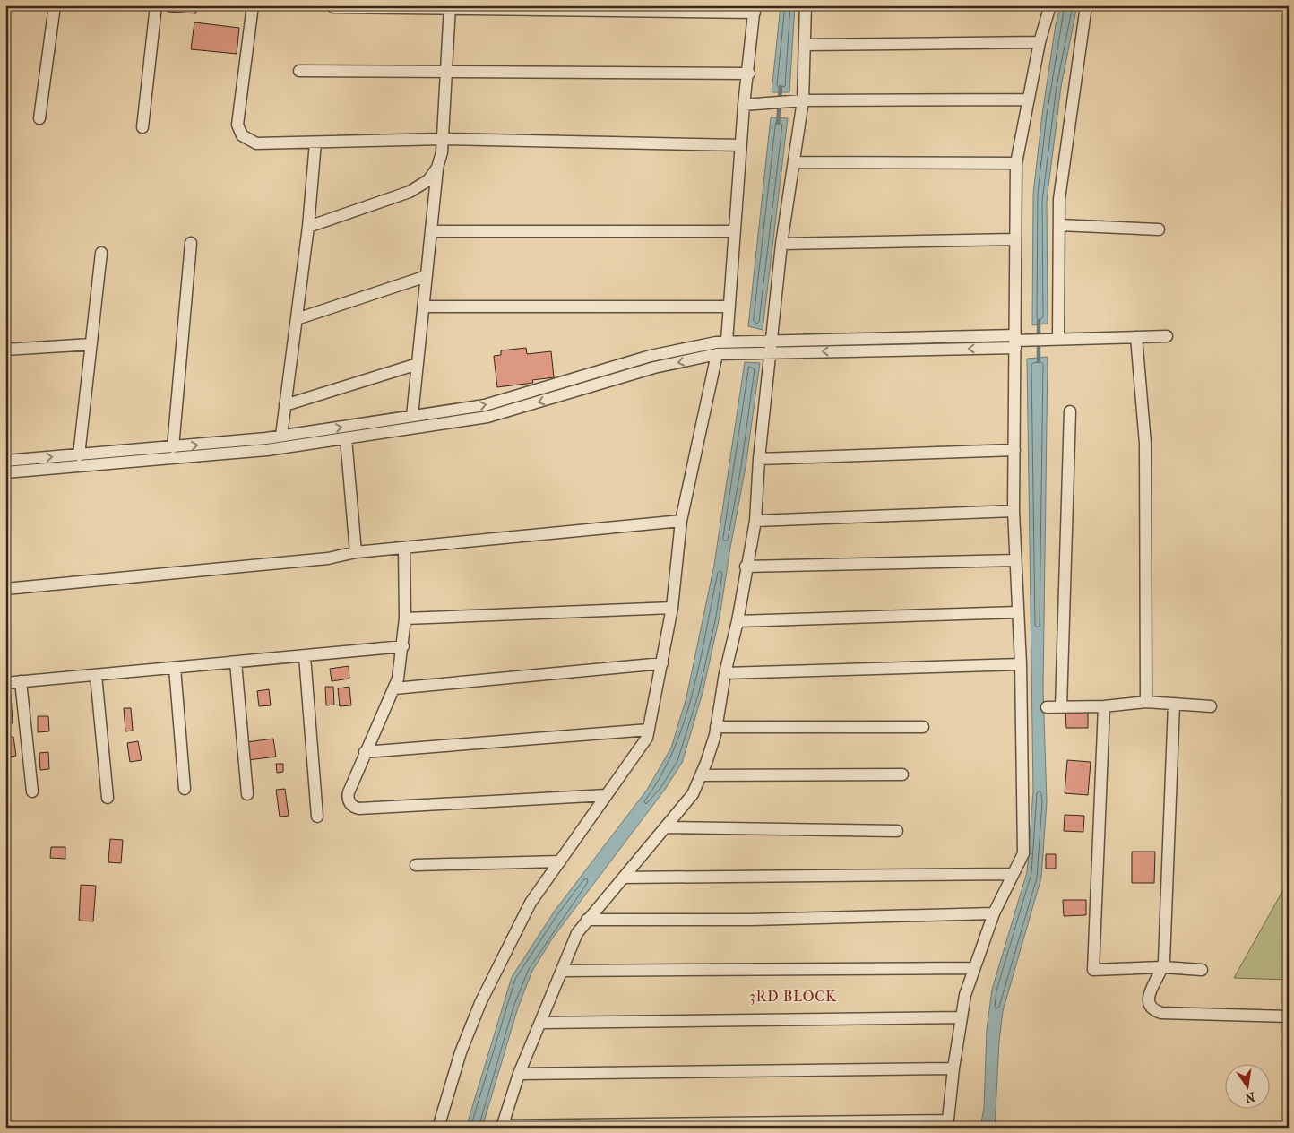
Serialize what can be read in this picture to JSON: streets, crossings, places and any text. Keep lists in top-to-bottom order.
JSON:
{
  "districts": ["3RD BLOCK"],
  "north": "bottom"
}
